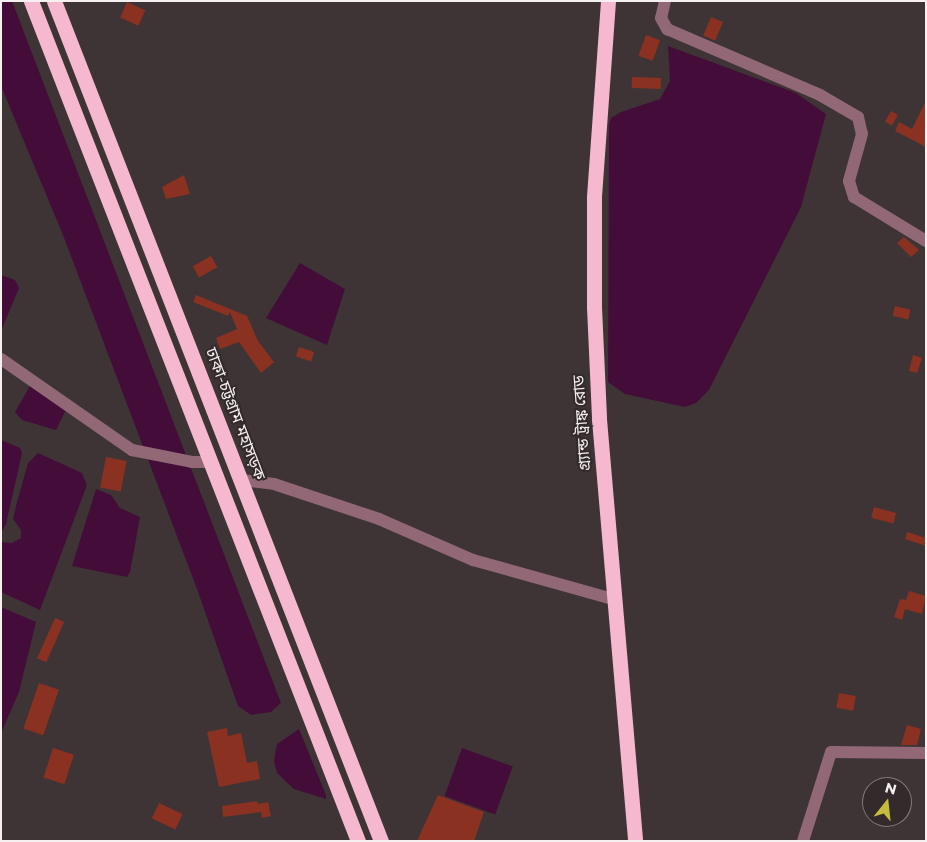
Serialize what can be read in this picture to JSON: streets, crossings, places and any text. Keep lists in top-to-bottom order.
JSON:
{
  "streets": {
    "highway": ["ঢাকা-চট্টগ্রাম মহাসড়ক", "গ্র্যান্ড ট্রাঙ্ক রোড"]
  },
  "north": "top"
}
